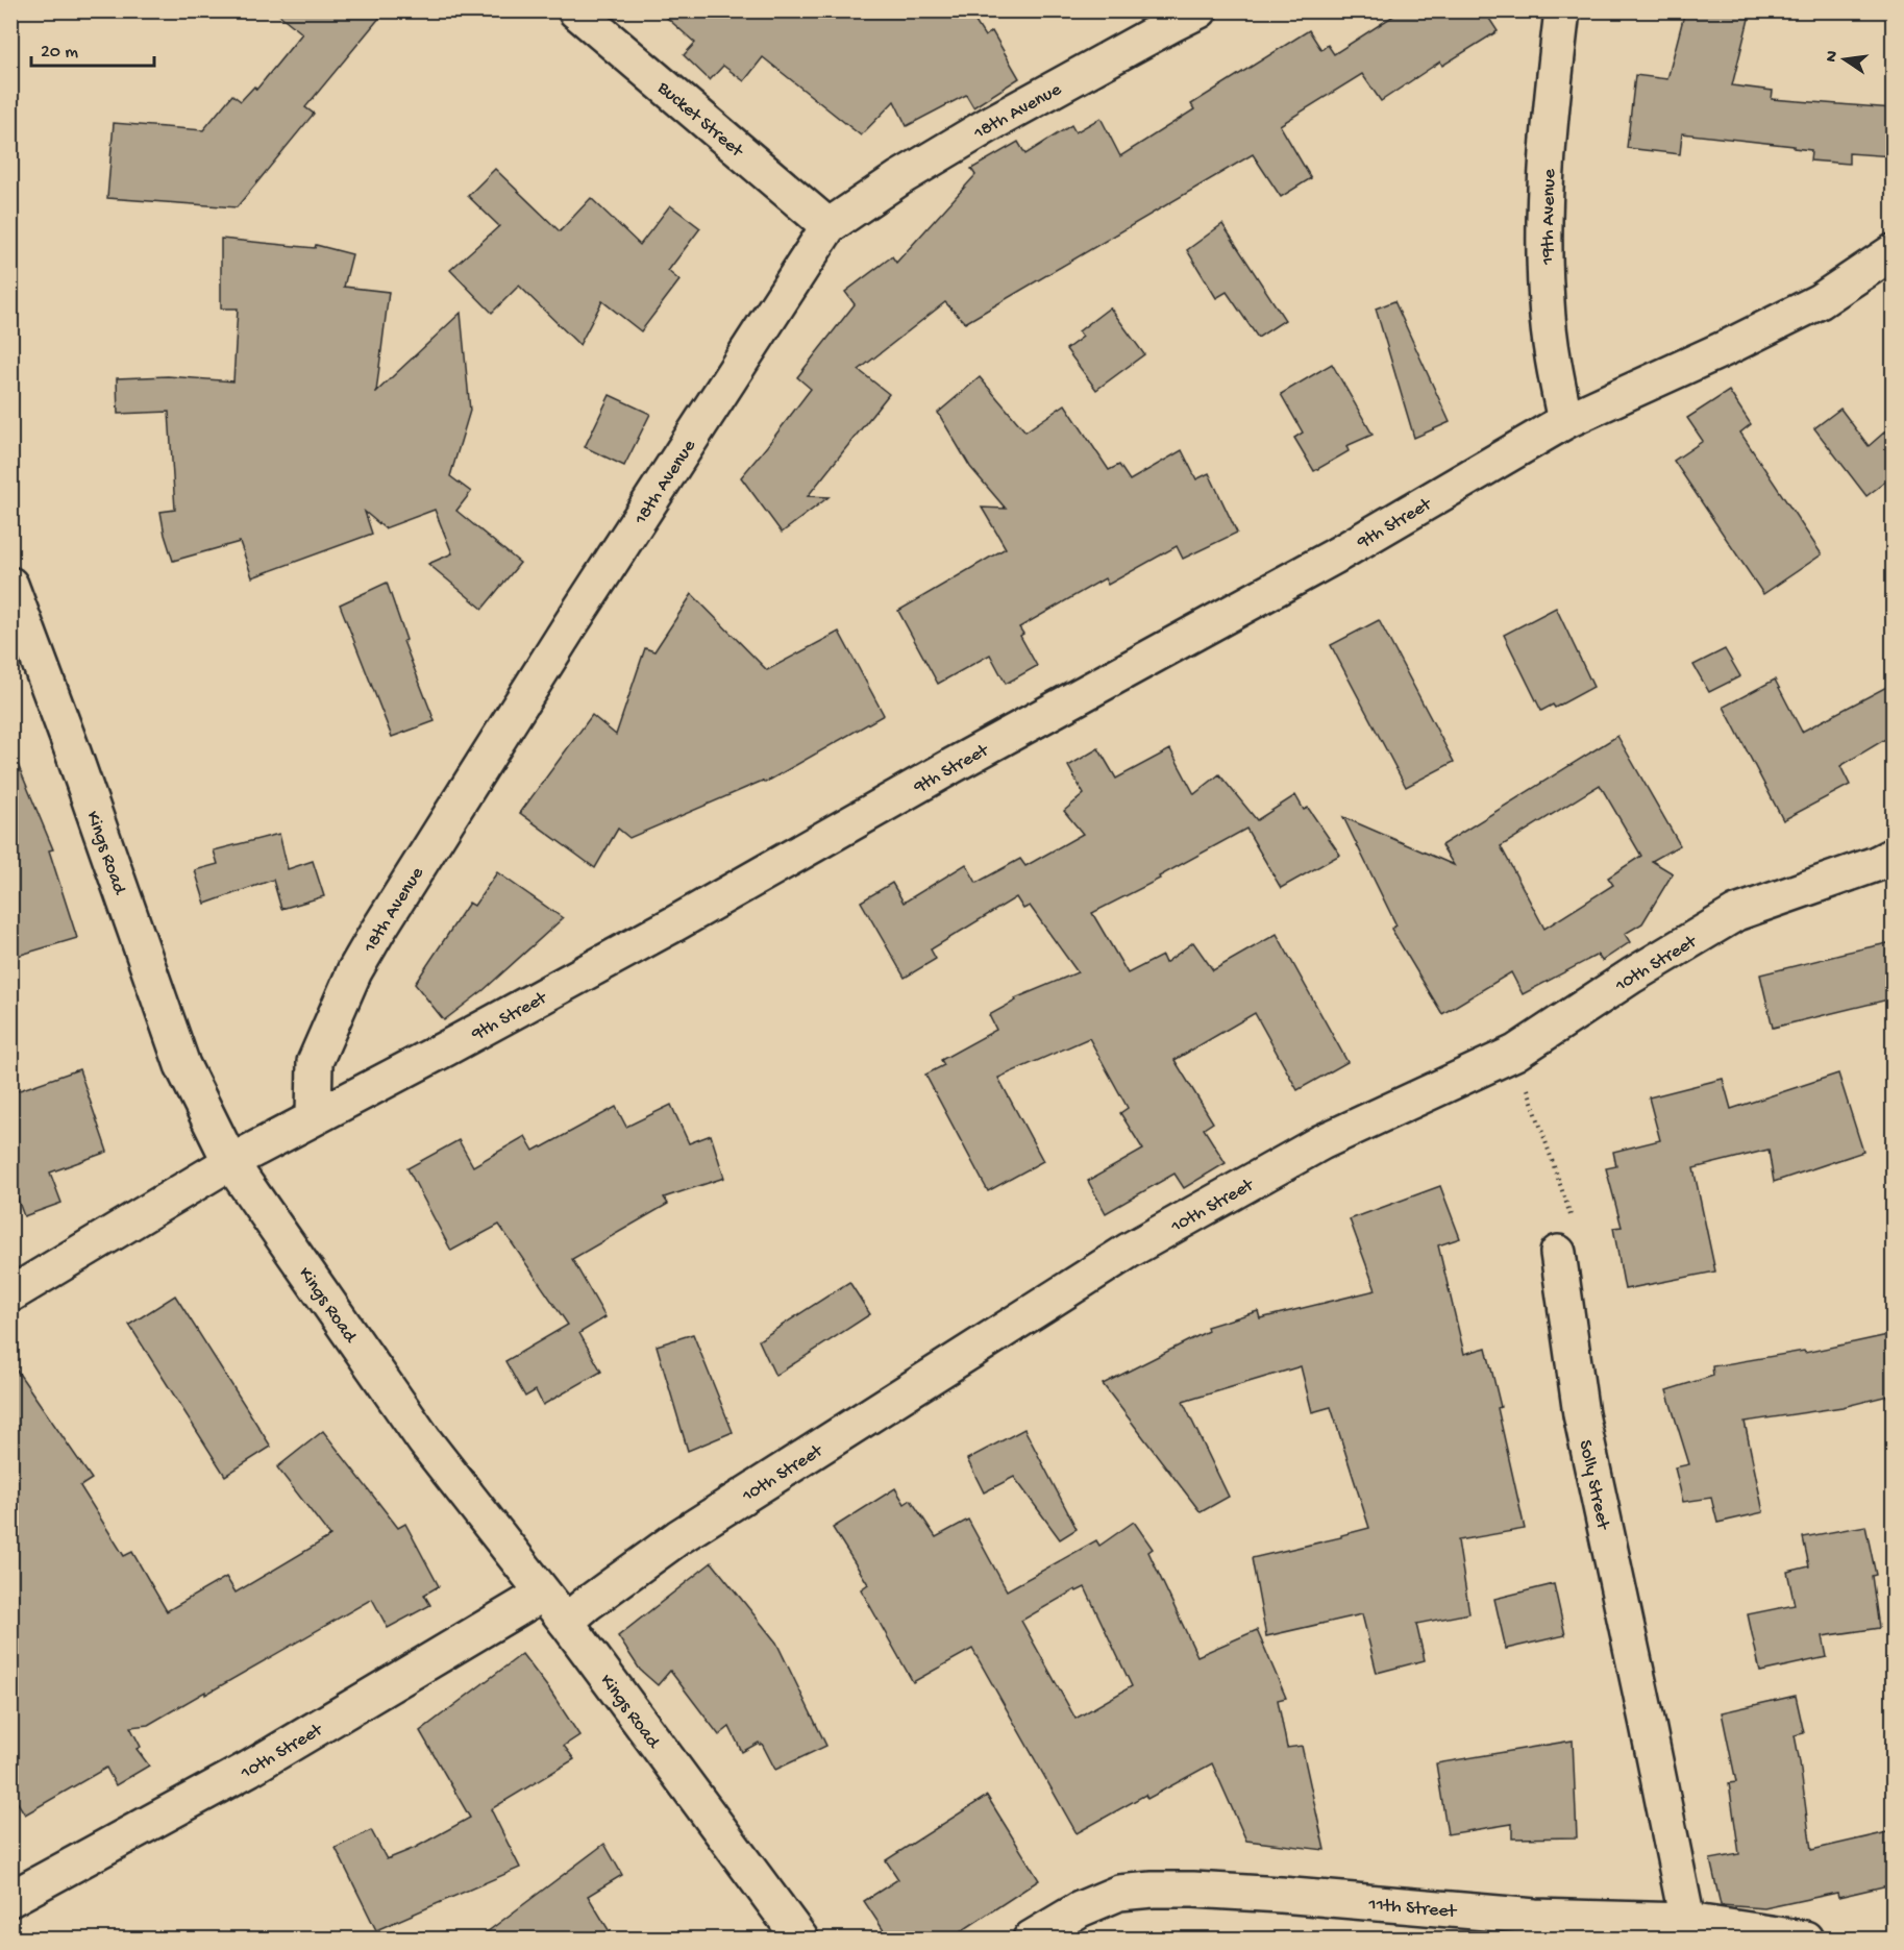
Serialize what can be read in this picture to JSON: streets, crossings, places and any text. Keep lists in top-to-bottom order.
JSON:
{
  "streets": {
    "street": [
      "18th Avenue",
      "Bucket Street",
      "19th Avenue",
      "9th Street",
      "Kings Road",
      "10th Street",
      "Solly Street",
      "11th Street"
    ]
  },
  "crossings": [
    ["18th Avenue", "Bucket Street"],
    ["18th Avenue", "9th Street"],
    ["19th Avenue", "9th Street"],
    ["9th Street", "Kings Road"],
    ["Kings Road", "10th Street"],
    ["Solly Street", "11th Street"]
  ],
  "scale_bar": "20 m",
  "north": "left"
}
